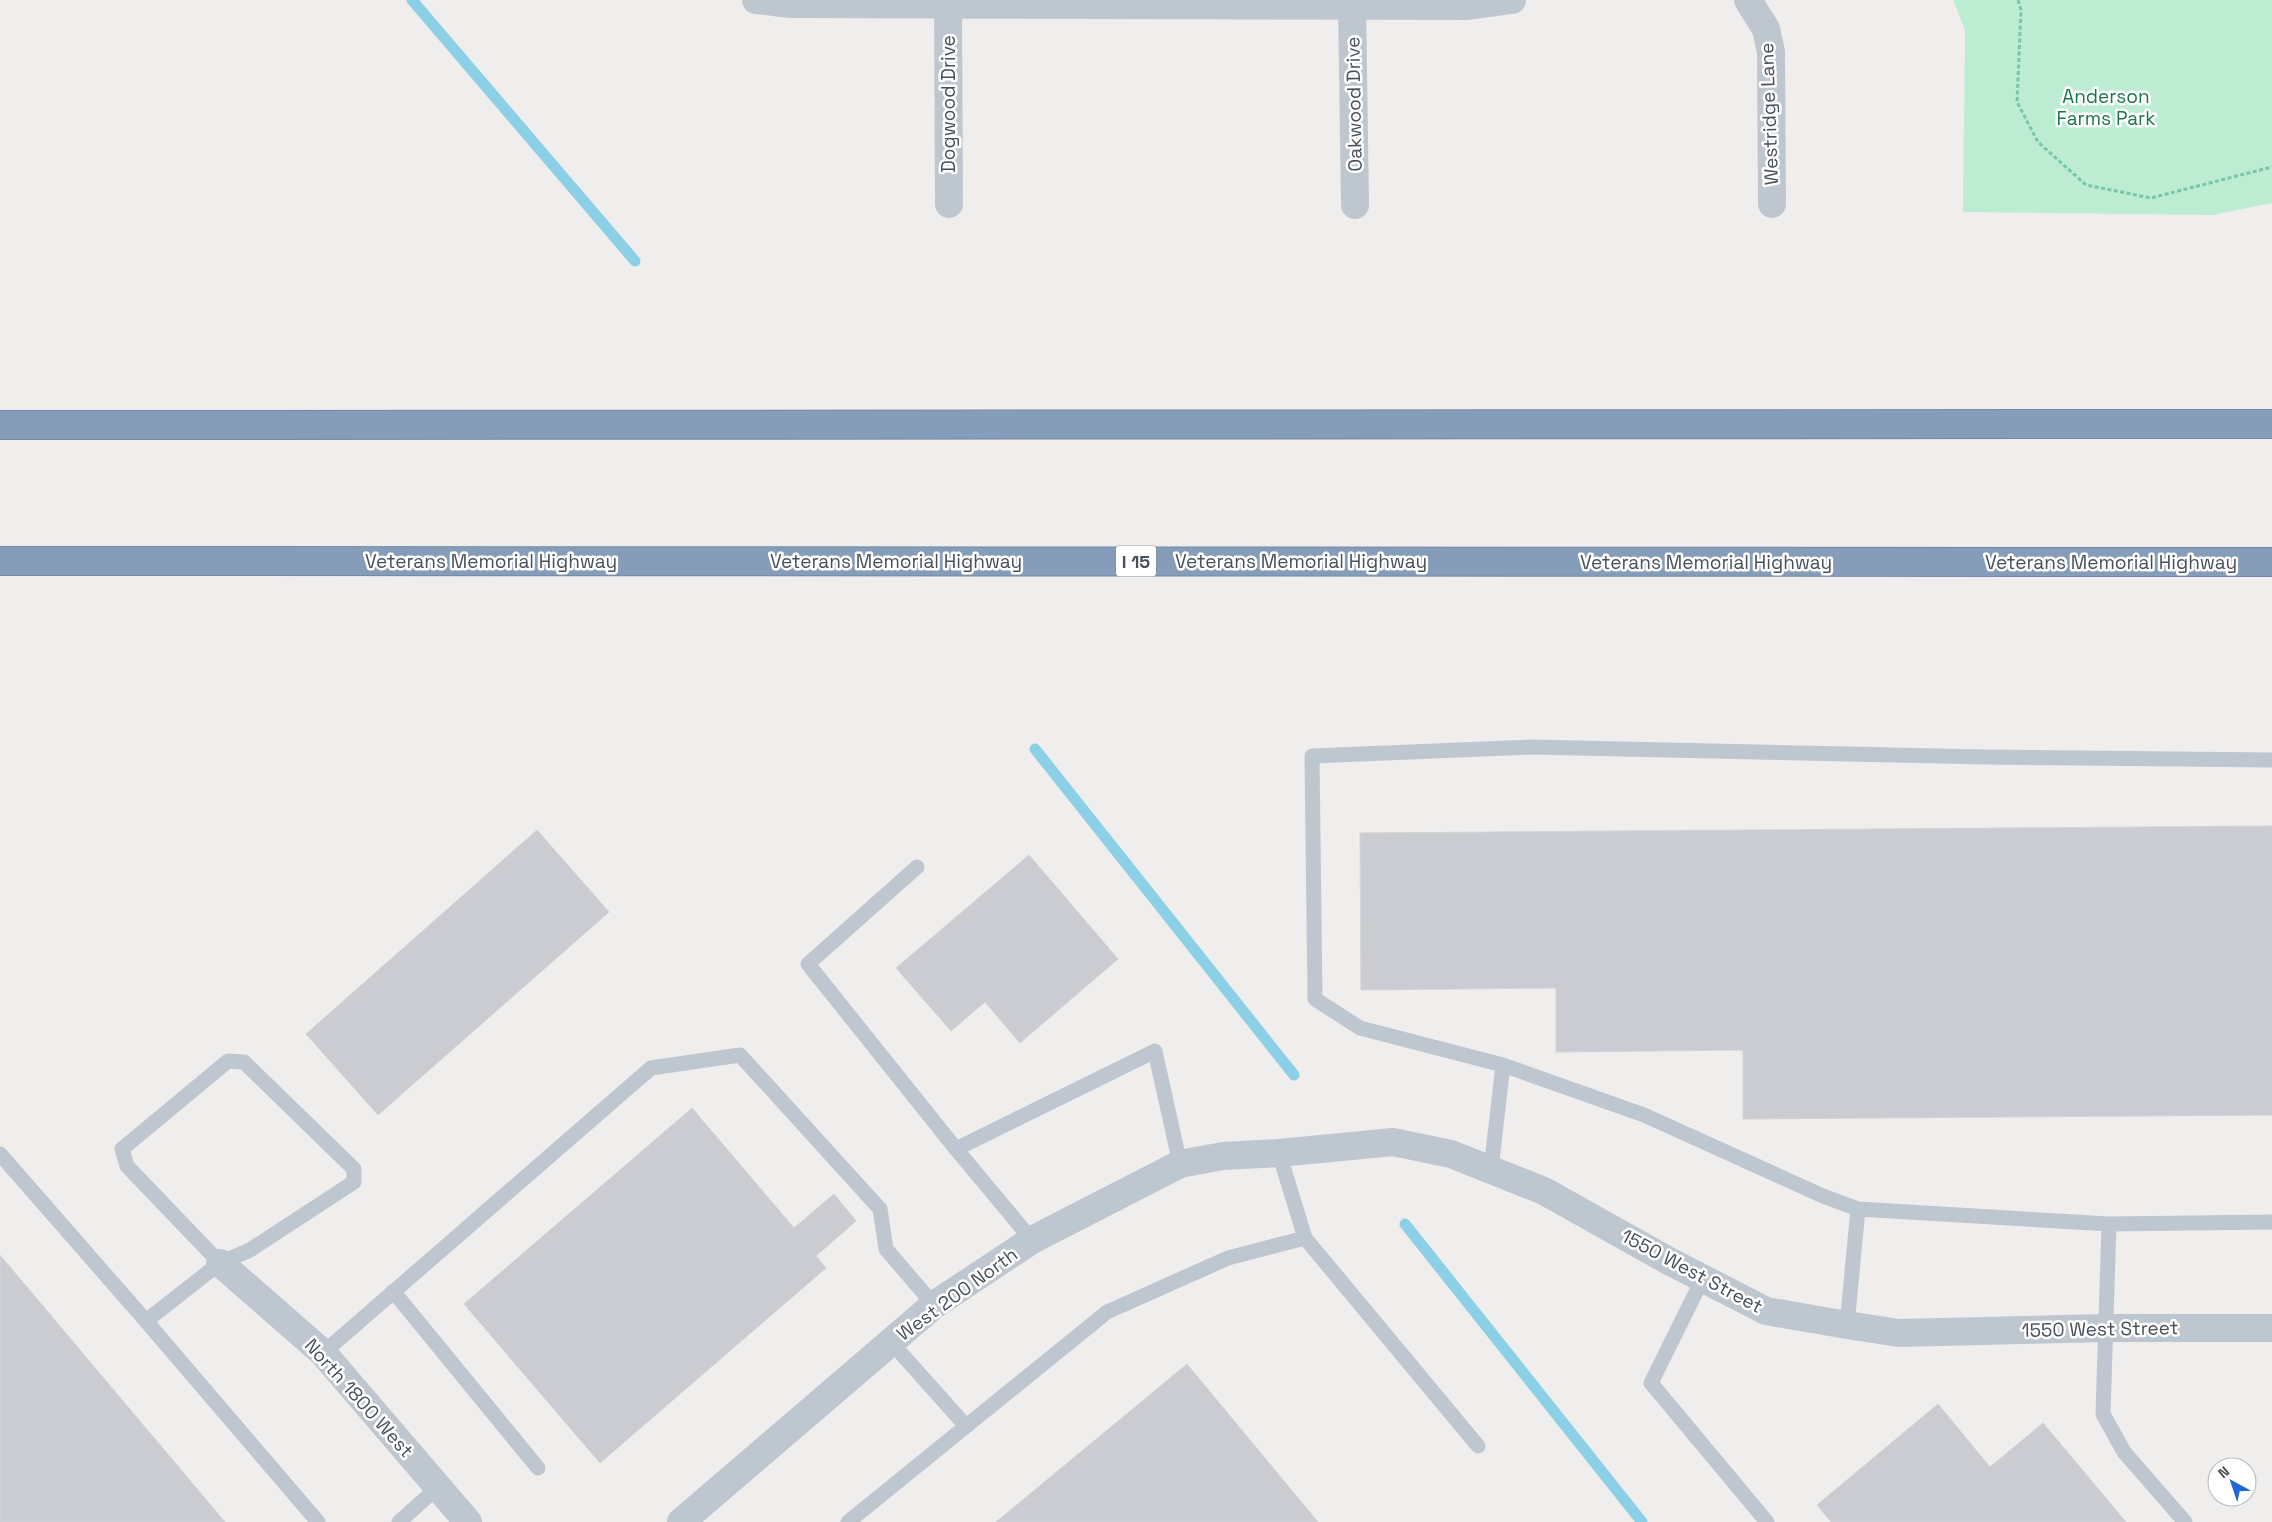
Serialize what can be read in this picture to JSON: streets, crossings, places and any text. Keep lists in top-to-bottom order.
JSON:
{
  "streets": {
    "highway": ["Veterans Memorial Highway", "I 15"],
    "street": [
      "Dogwood Drive",
      "Oakwood Drive",
      "Westridge Lane",
      "1550 West Street",
      "West 200 North",
      "North 1800 West"
    ]
  },
  "crossings": [
    ["1550 West Street", "West 200 North"]
  ],
  "parks": ["Anderson Farms Park"],
  "north": "top left"
}
